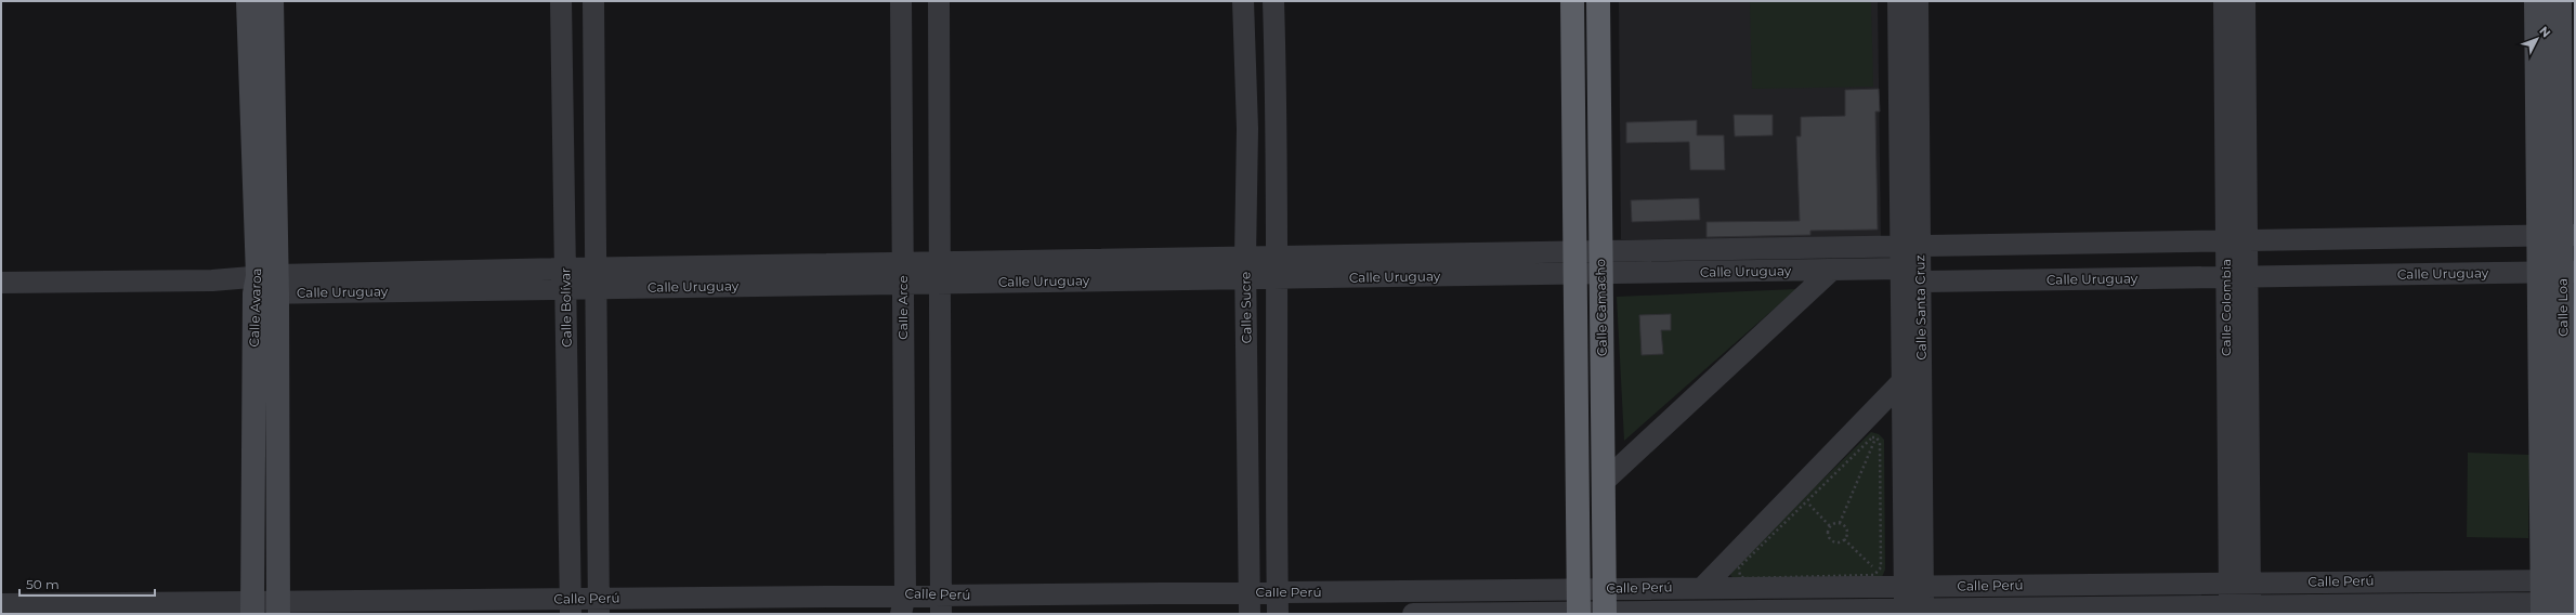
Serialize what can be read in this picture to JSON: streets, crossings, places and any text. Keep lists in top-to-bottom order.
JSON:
{
  "streets": {
    "highway": ["Calle Camacho"],
    "main road": ["Calle Avaroa", "Calle Loa"],
    "street": [
      "Calle Uruguay",
      "Calle Bolívar",
      "Calle Arce",
      "Calle Sucre",
      "Calle Santa Cruz",
      "Calle Colombia",
      "Calle Perú"
    ]
  },
  "crossings": [
    ["Calle Uruguay", "Calle Avaroa"],
    ["Calle Uruguay", "Calle Bolívar"],
    ["Calle Uruguay", "Calle Arce"],
    ["Calle Uruguay", "Calle Sucre"],
    ["Calle Uruguay", "Calle Camacho"],
    ["Calle Uruguay", "Calle Santa Cruz"],
    ["Calle Uruguay", "Calle Colombia"],
    ["Calle Uruguay", "Calle Loa"],
    ["Calle Avaroa", "Calle Perú"],
    ["Calle Bolívar", "Calle Perú"],
    ["Calle Arce", "Calle Perú"],
    ["Calle Sucre", "Calle Perú"],
    ["Calle Camacho", "Calle Perú"],
    ["Calle Santa Cruz", "Calle Perú"],
    ["Calle Colombia", "Calle Perú"],
    ["Calle Loa", "Calle Perú"]
  ],
  "scale_bar": "50 m",
  "north": "top right"
}
